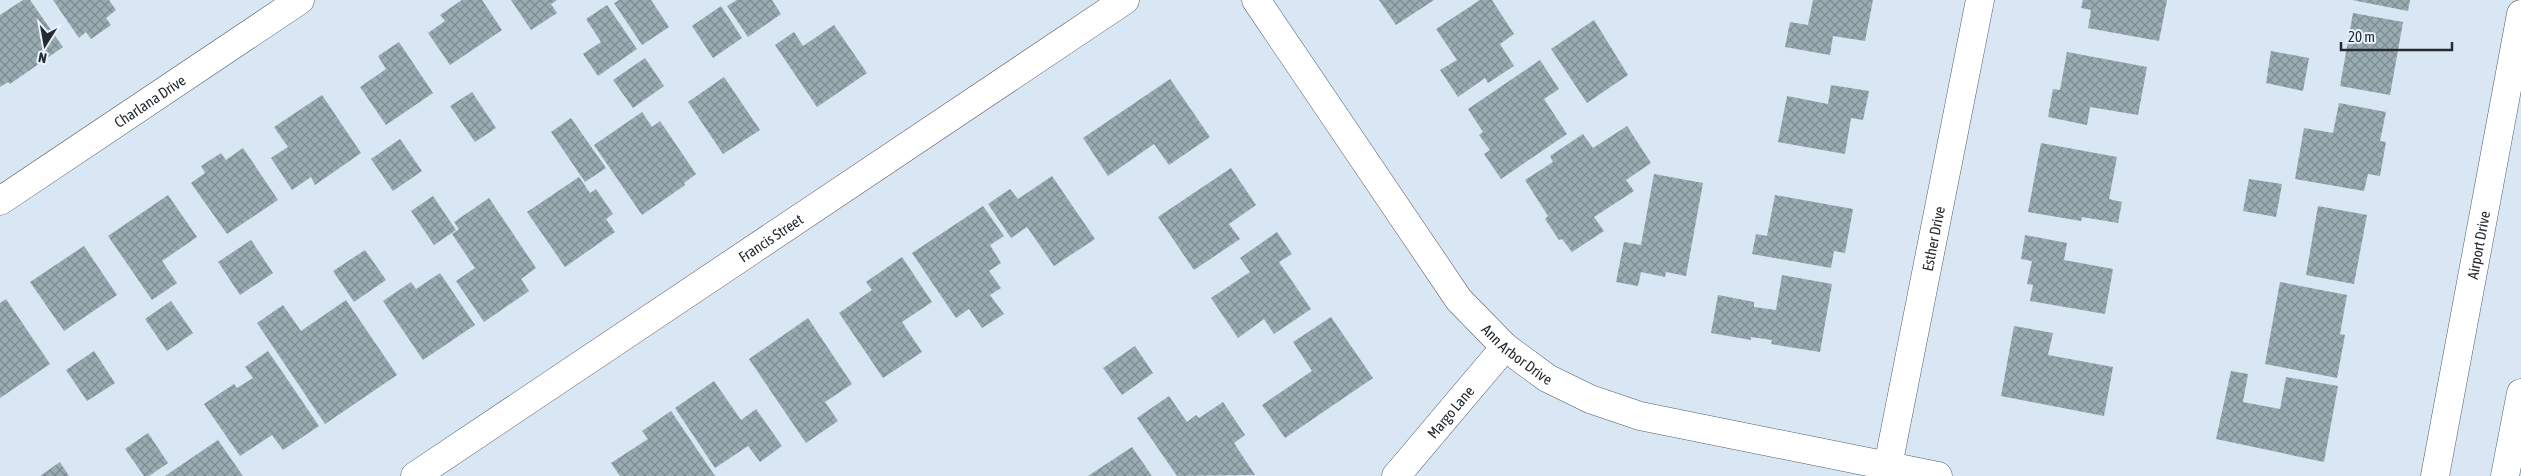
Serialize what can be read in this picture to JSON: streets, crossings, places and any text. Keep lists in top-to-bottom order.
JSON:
{
  "streets": {
    "street": [
      "Charlana Drive",
      "Francis Street",
      "Esther Drive",
      "Airport Drive",
      "Ann Arbor Drive",
      "Margo Lane"
    ]
  },
  "crossings": [
    ["Esther Drive", "Ann Arbor Drive"],
    ["Ann Arbor Drive", "Margo Lane"]
  ],
  "scale_bar": "20 m",
  "north": "bottom"
}
